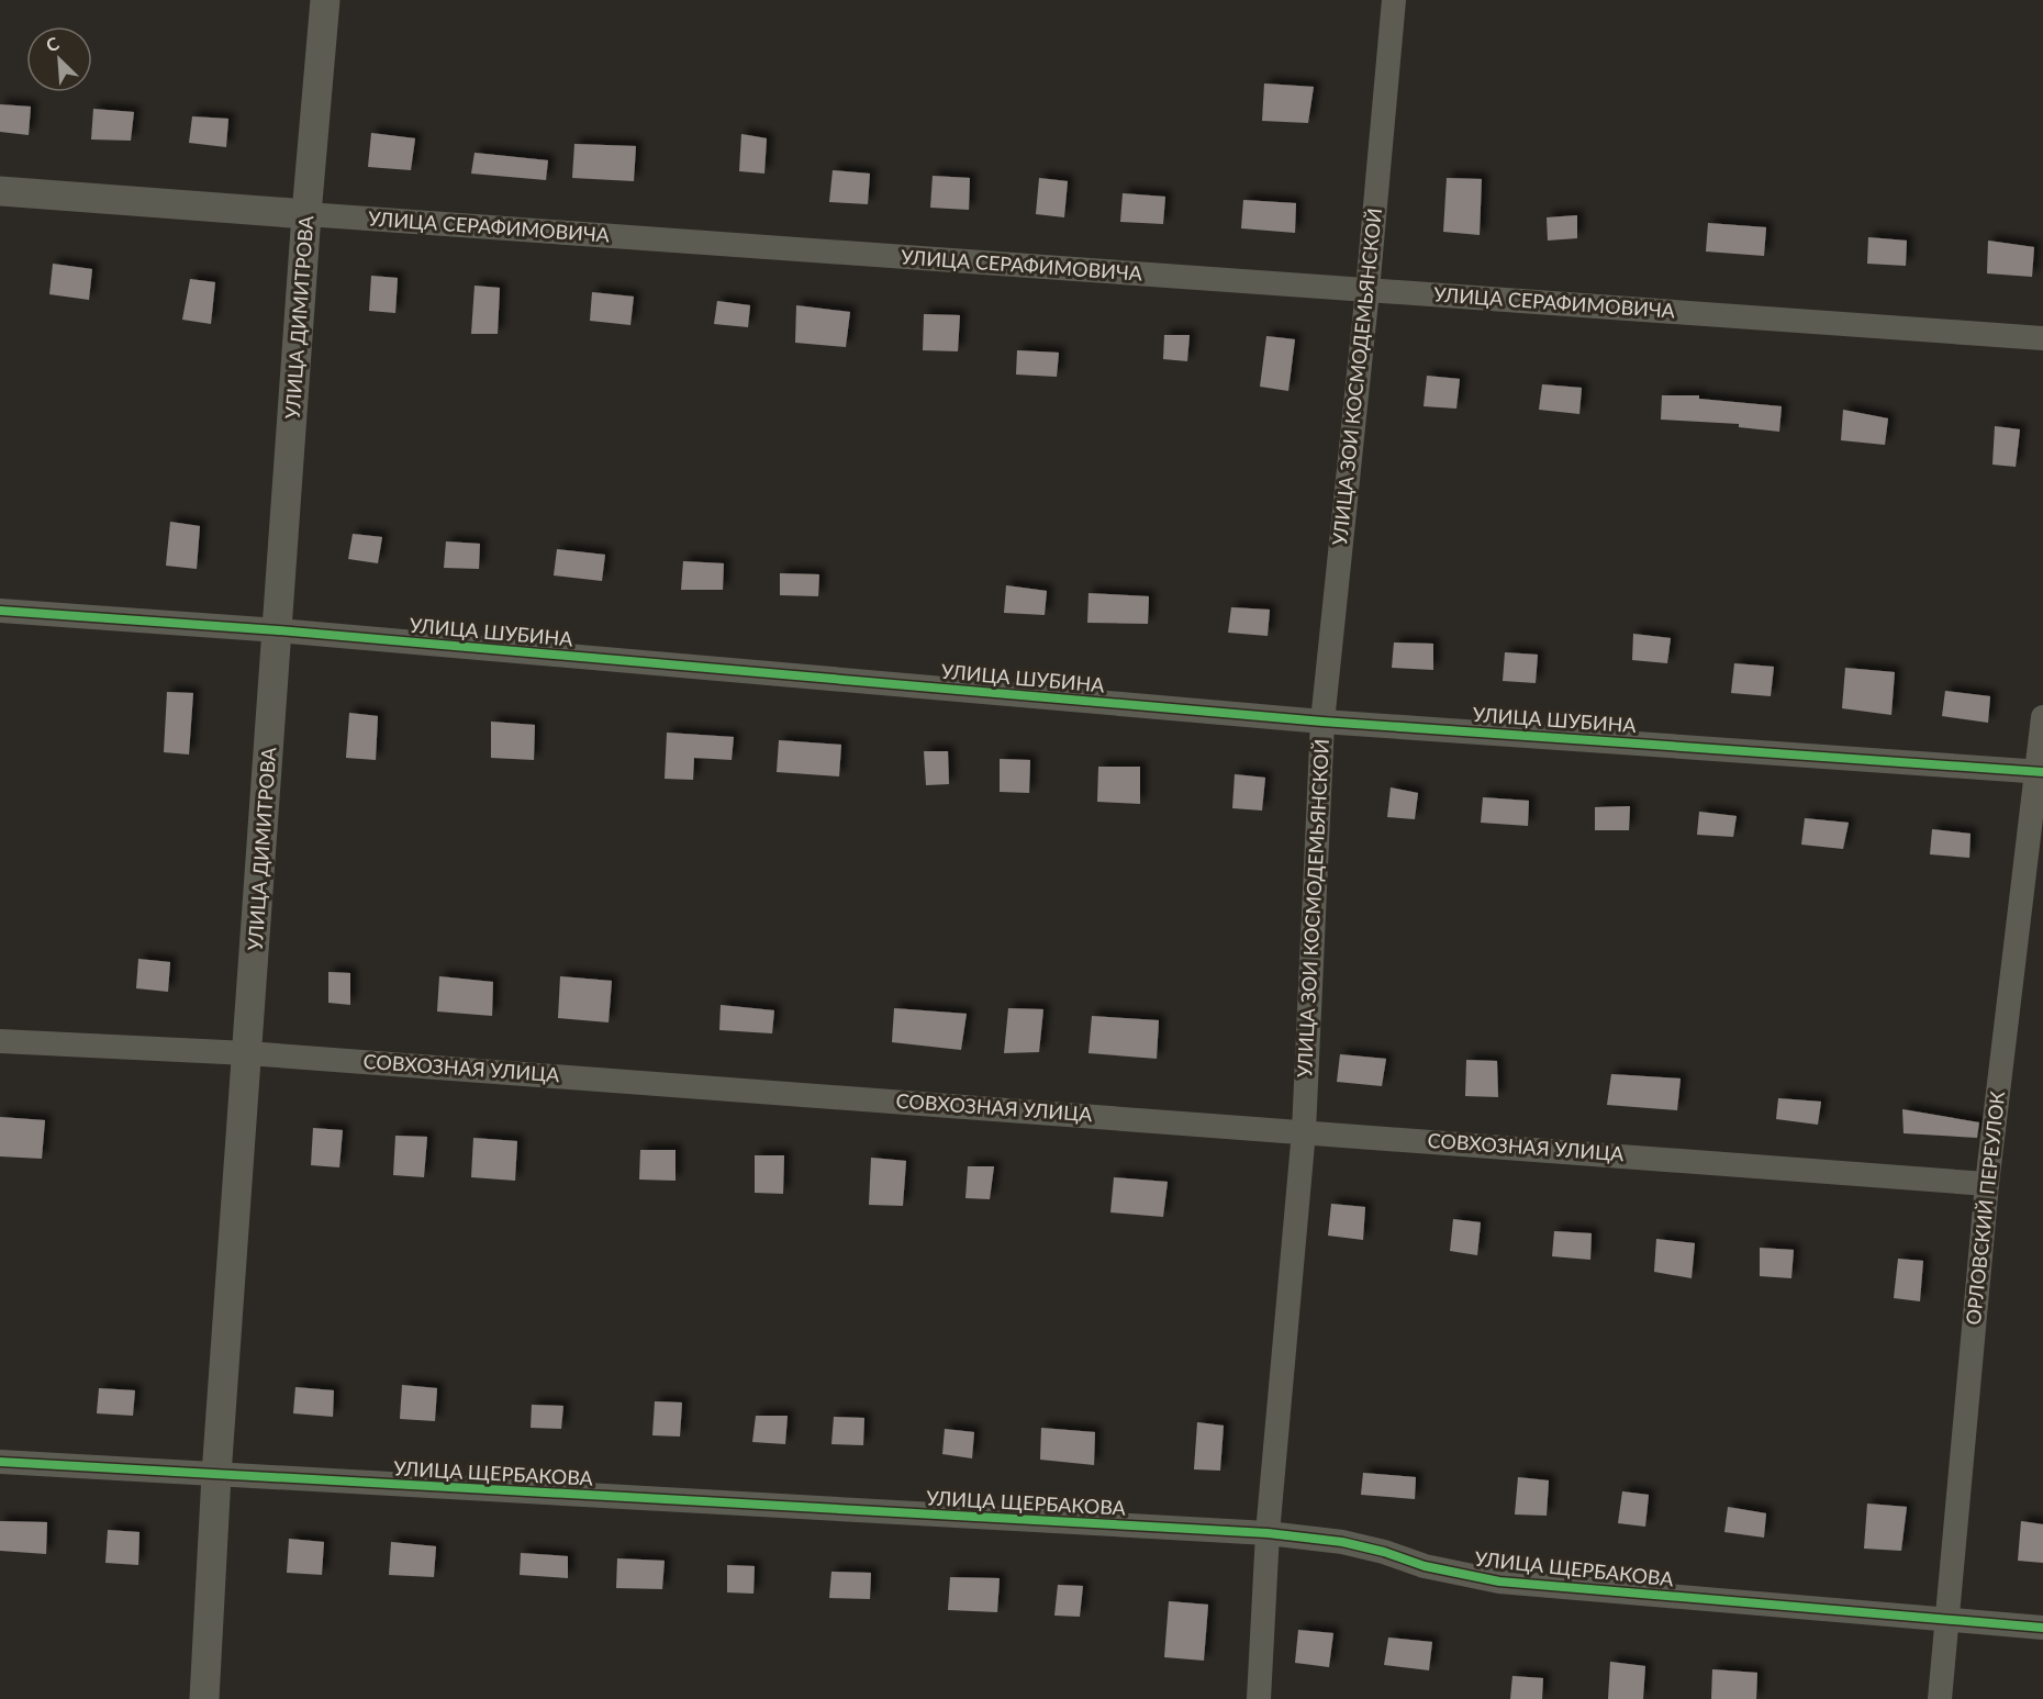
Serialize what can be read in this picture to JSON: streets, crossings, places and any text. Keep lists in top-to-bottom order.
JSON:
{
  "streets": {
    "street": [
      "УЛИЦА СЕРАФИМОВИЧА",
      "УЛИЦА ДИМИТРОВА",
      "УЛИЦА ЗОИ КОСМОДЕМЬЯНСКОЙ",
      "УЛИЦА ШУБИНА",
      "СОВХОЗНАЯ УЛИЦА",
      "ОРЛОВСКИЙ ПЕРЕУЛОК",
      "УЛИЦА ЩЕРБАКОВА"
    ]
  },
  "crossings": [
    ["УЛИЦА СЕРАФИМОВИЧА", "УЛИЦА ДИМИТРОВА"],
    ["УЛИЦА СЕРАФИМОВИЧА", "УЛИЦА ЗОИ КОСМОДЕМЬЯНСКОЙ"],
    ["УЛИЦА ДИМИТРОВА", "УЛИЦА ШУБИНА"],
    ["УЛИЦА ДИМИТРОВА", "СОВХОЗНАЯ УЛИЦА"],
    ["УЛИЦА ДИМИТРОВА", "УЛИЦА ЩЕРБАКОВА"],
    ["УЛИЦА ЗОИ КОСМОДЕМЬЯНСКОЙ", "УЛИЦА ШУБИНА"],
    ["УЛИЦА ЗОИ КОСМОДЕМЬЯНСКОЙ", "СОВХОЗНАЯ УЛИЦА"],
    ["УЛИЦА ЗОИ КОСМОДЕМЬЯНСКОЙ", "УЛИЦА ЩЕРБАКОВА"],
    ["УЛИЦА ШУБИНА", "ОРЛОВСКИЙ ПЕРЕУЛОК"],
    ["СОВХОЗНАЯ УЛИЦА", "ОРЛОВСКИЙ ПЕРЕУЛОК"],
    ["ОРЛОВСКИЙ ПЕРЕУЛОК", "УЛИЦА ЩЕРБАКОВА"]
  ],
  "north": "top left"
}
